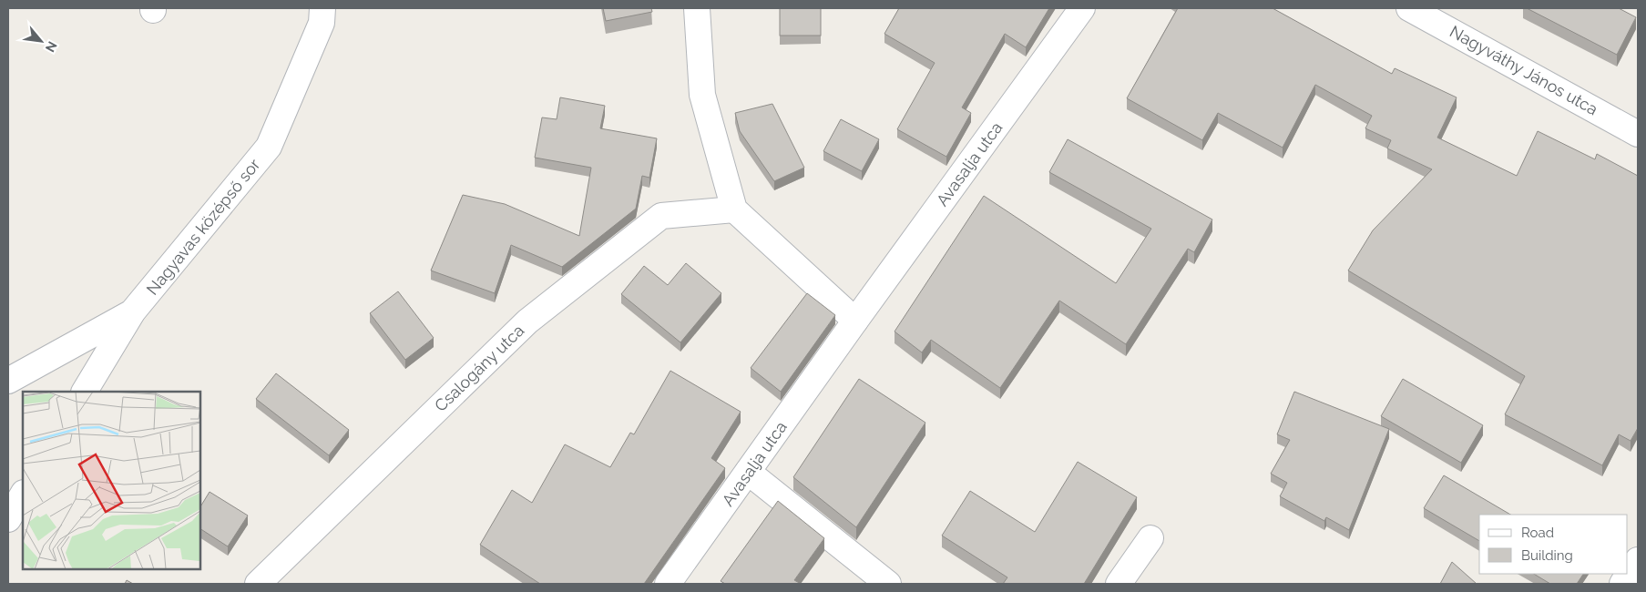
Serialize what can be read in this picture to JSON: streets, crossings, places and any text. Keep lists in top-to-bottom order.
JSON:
{
  "streets": {
    "street": [
      "Nagyváthy János utca",
      "Avasalja utca",
      "Nagyavas középső sor",
      "Csalogány utca"
    ]
  },
  "legend": ["Road", "Building"],
  "north": "bottom right"
}
